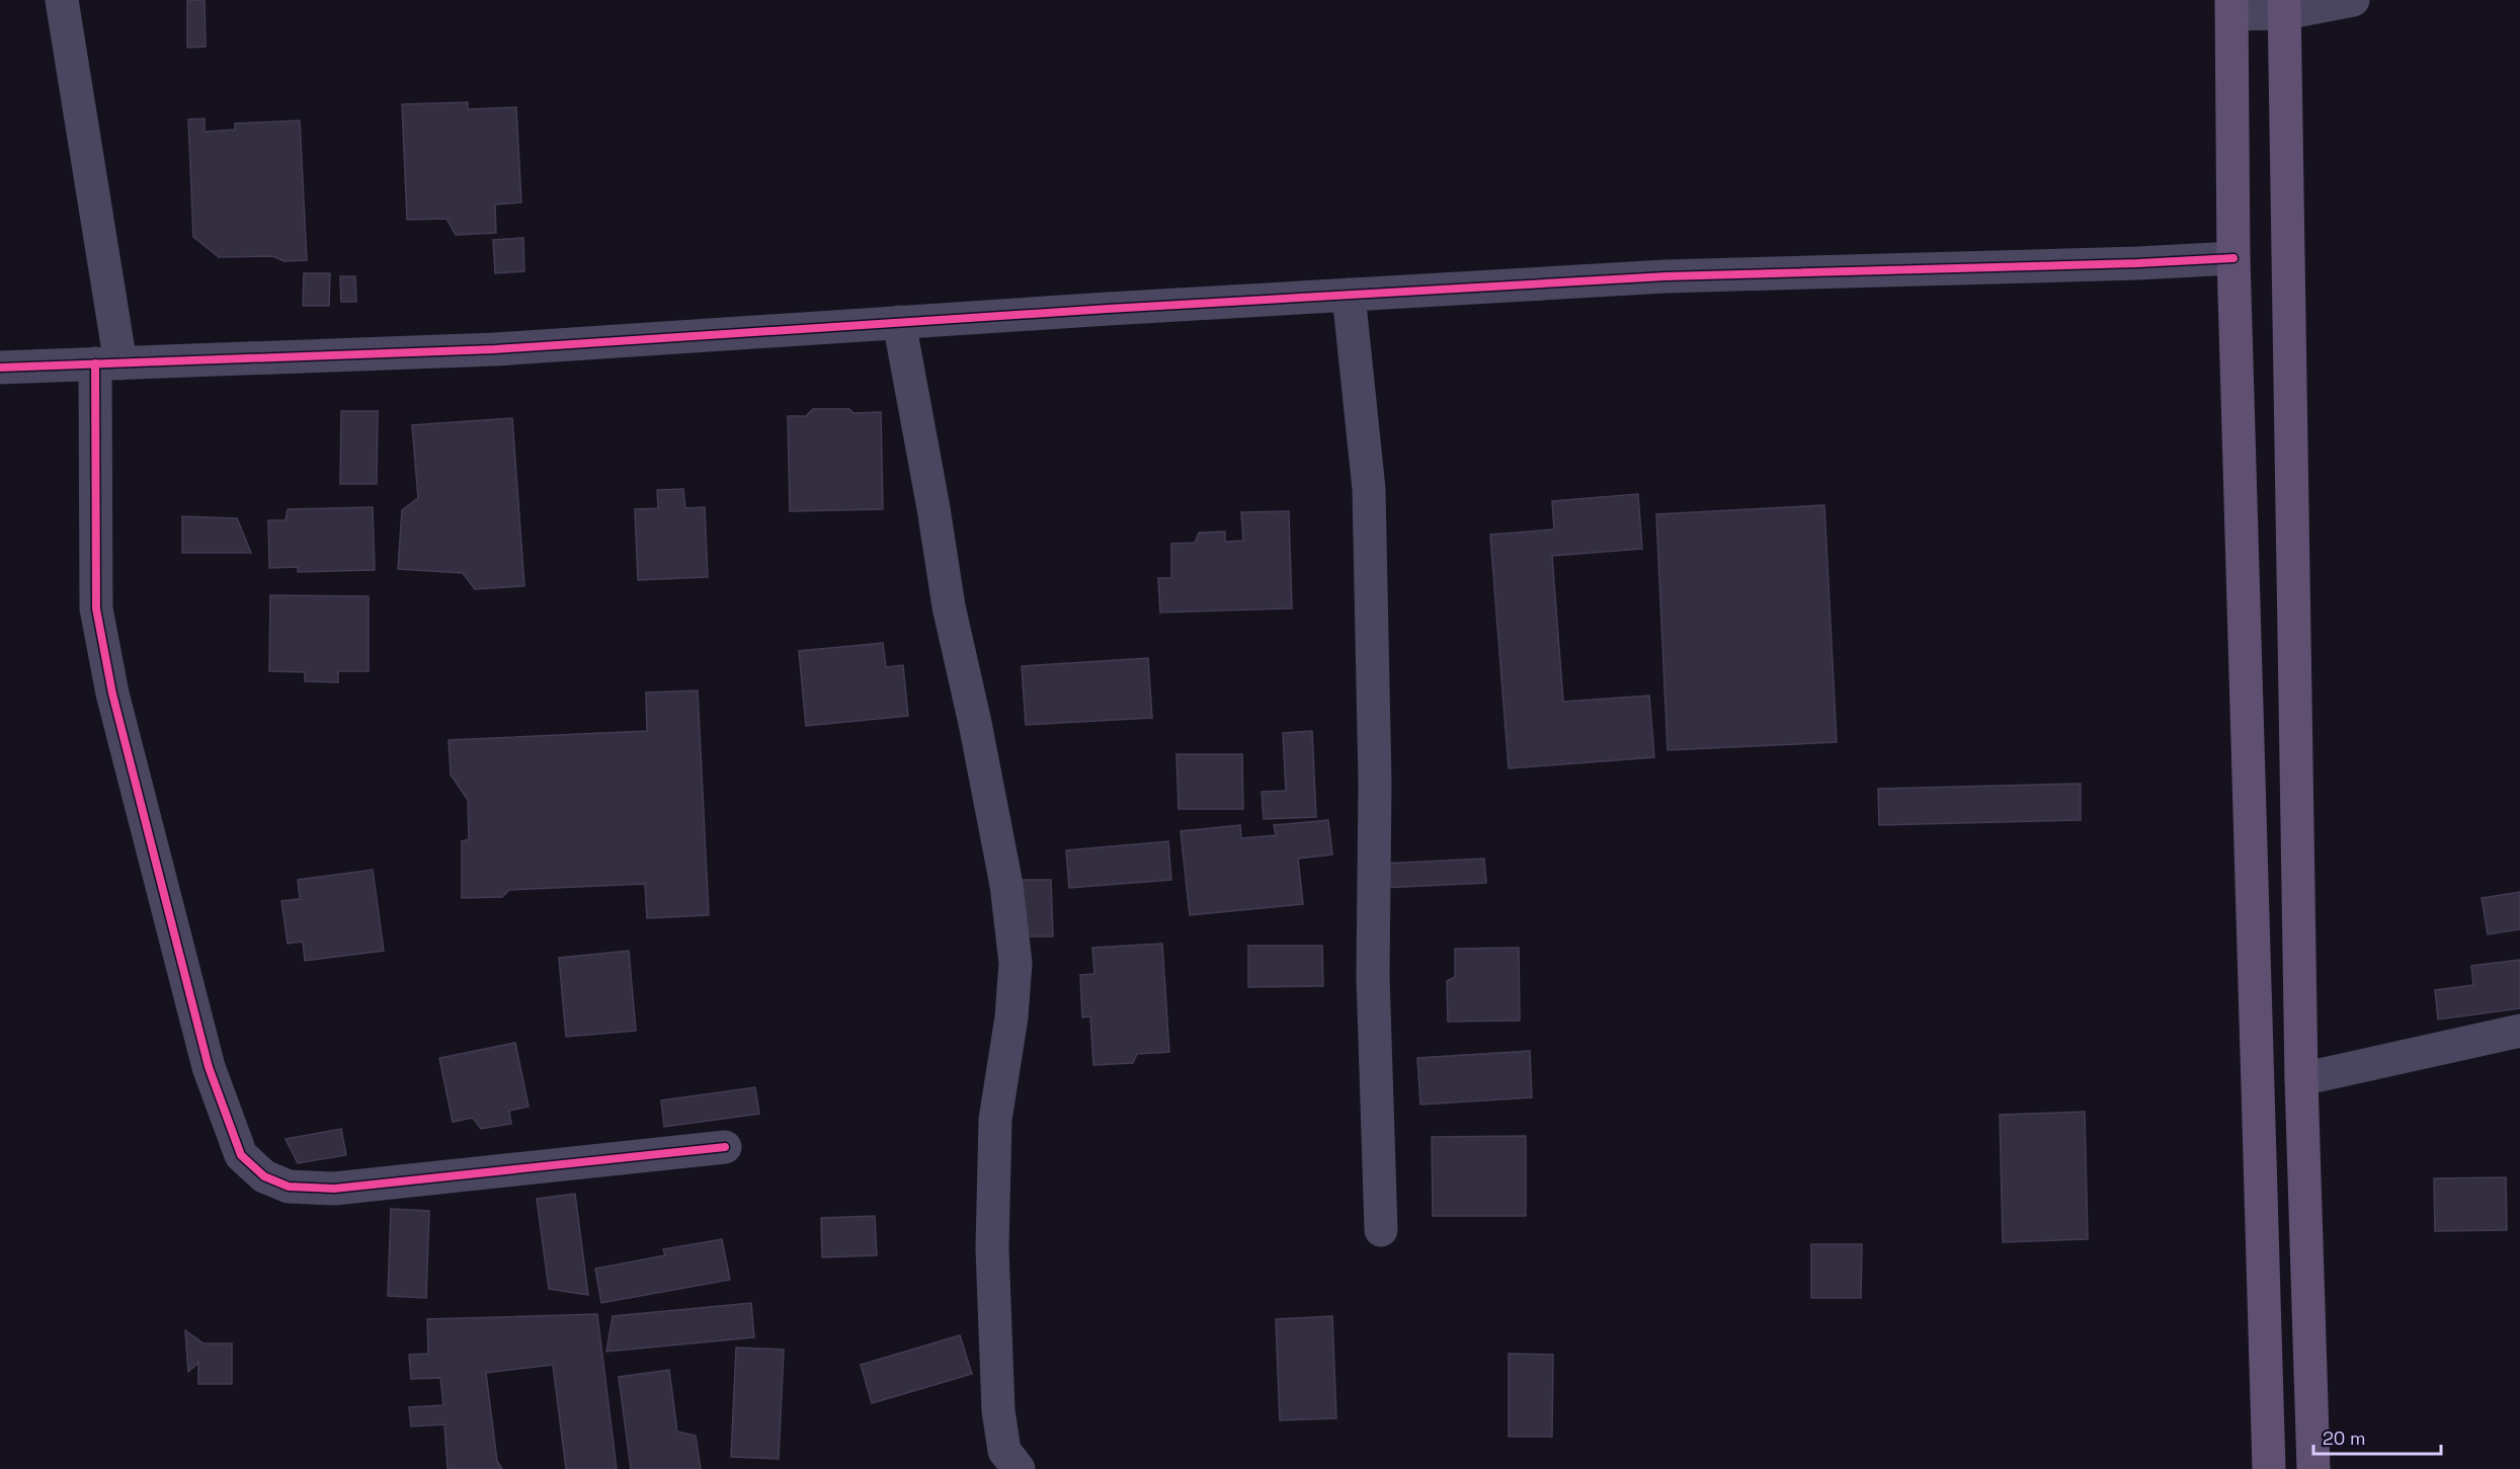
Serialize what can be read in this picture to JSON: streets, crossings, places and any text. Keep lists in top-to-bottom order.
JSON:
{
  "scale_bar": "20 m"
}
